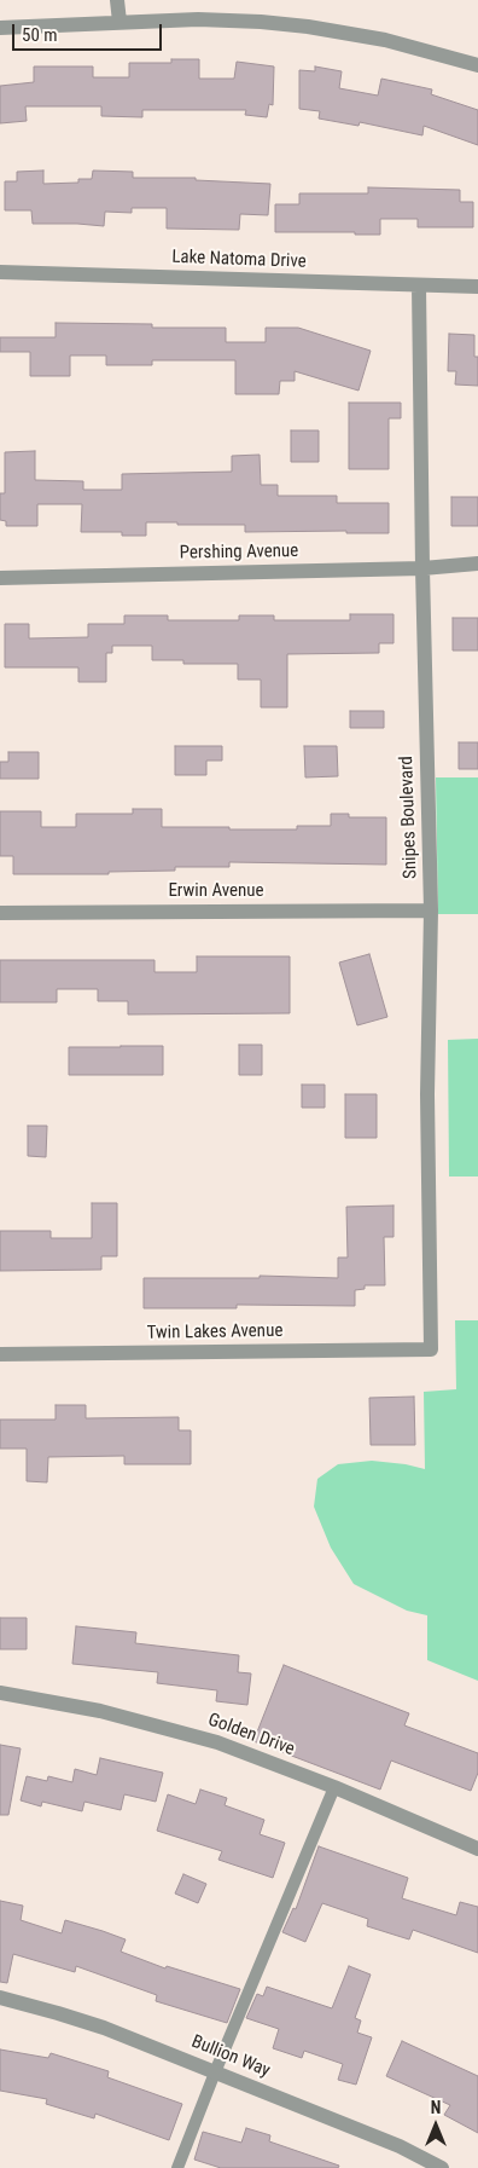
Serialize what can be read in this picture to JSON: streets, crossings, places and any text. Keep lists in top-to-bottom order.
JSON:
{
  "streets": {
    "street": [
      "Lake Natoma Drive",
      "Pershing Avenue",
      "Snipes Boulevard",
      "Erwin Avenue",
      "Twin Lakes Avenue",
      "Golden Drive",
      "Bullion Way"
    ]
  },
  "crossings": [
    ["Lake Natoma Drive", "Snipes Boulevard"],
    ["Pershing Avenue", "Snipes Boulevard"],
    ["Snipes Boulevard", "Erwin Avenue"],
    ["Snipes Boulevard", "Twin Lakes Avenue"]
  ],
  "scale_bar": "50 m",
  "north": "top"
}
